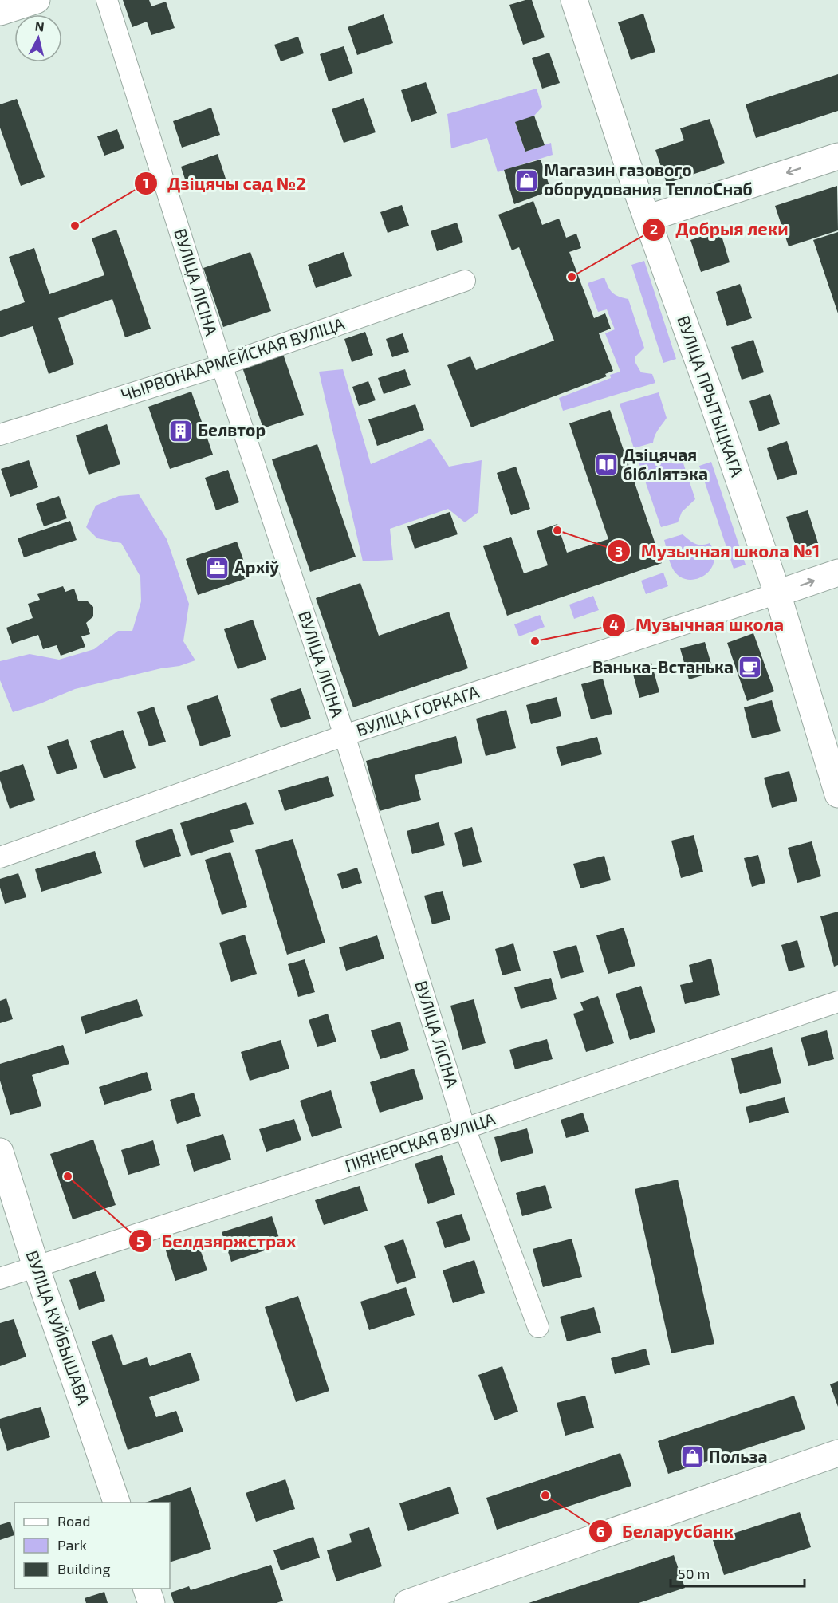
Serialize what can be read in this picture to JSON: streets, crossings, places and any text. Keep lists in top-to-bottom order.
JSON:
{
  "streets": {
    "main road": ["ВУЛІЦА ПРЫТЫЦКАГА", "ВУЛІЦА ГОРКАГА", "ВУЛІЦА КУЙБЫШАВА"],
    "street": ["ВУЛІЦА ЛІСІНА", "ЧЫРВОНААРМЕЙСКАЯ ВУЛІЦА", "ПІЯНЕРСКАЯ ВУЛІЦА"]
  },
  "crossings": [
    ["ВУЛІЦА ЛІСІНА", "ЧЫРВОНААРМЕЙСКАЯ ВУЛІЦА"],
    ["ВУЛІЦА ЛІСІНА", "ВУЛІЦА ГОРКАГА"],
    ["ВУЛІЦА ЛІСІНА", "ПІЯНЕРСКАЯ ВУЛІЦА"],
    ["ВУЛІЦА ПРЫТЫЦКАГА", "ВУЛІЦА ГОРКАГА"],
    ["ПІЯНЕРСКАЯ ВУЛІЦА", "ВУЛІЦА КУЙБЫШАВА"]
  ],
  "places": {
    "shop": ["Магазин газового оборудования ТеплоСнаб", "Польза"],
    "other": [
      "Дзіцячы сад №2",
      "Добрыя леки",
      "Музычная школа №1",
      "Музычная школа",
      "Белдзяржстрах",
      "Беларусбанк"
    ],
    "building": ["Белвтор"],
    "library": ["Дзіцячая бібліятэка"],
    "office": ["Архіў"],
    "cafe": ["Ванька-Встанька"]
  },
  "legend": ["Road", "Park", "Building"],
  "scale_bar": "50 m",
  "north": "top"
}
